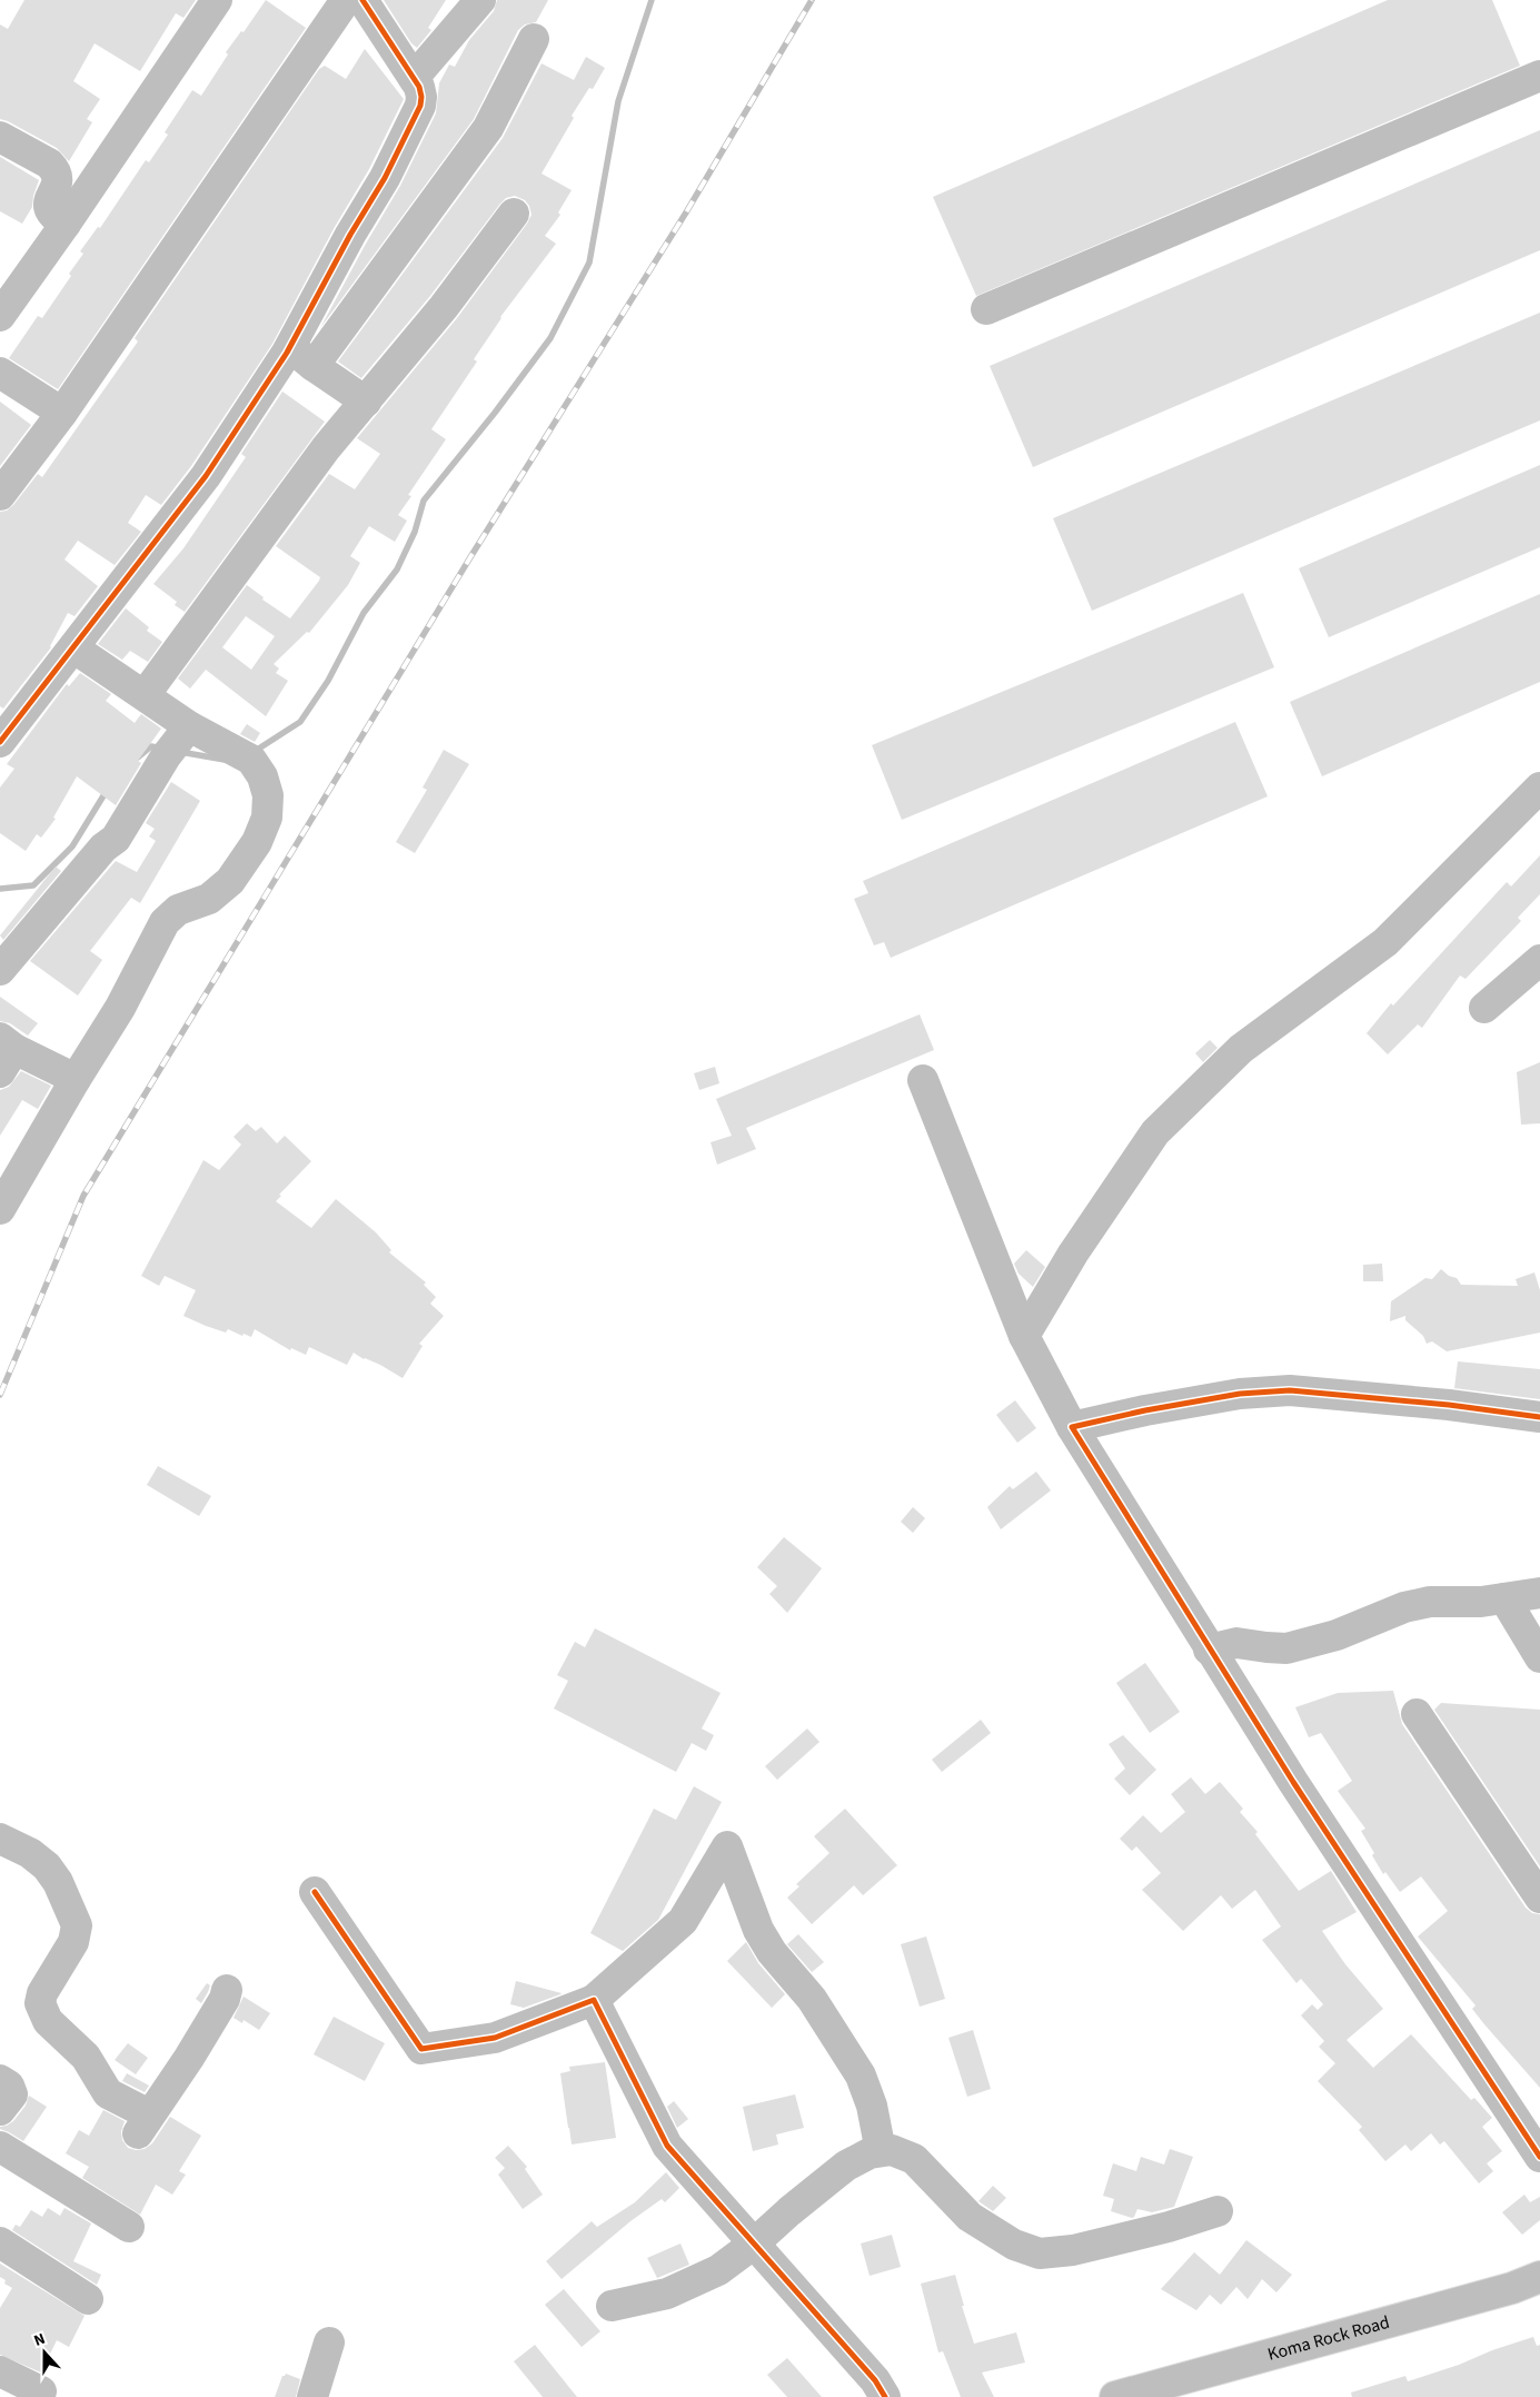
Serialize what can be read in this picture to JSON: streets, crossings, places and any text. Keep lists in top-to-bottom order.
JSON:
{
  "streets": {
    "street": ["Koma Rock Road"]
  },
  "north": "top"
}
